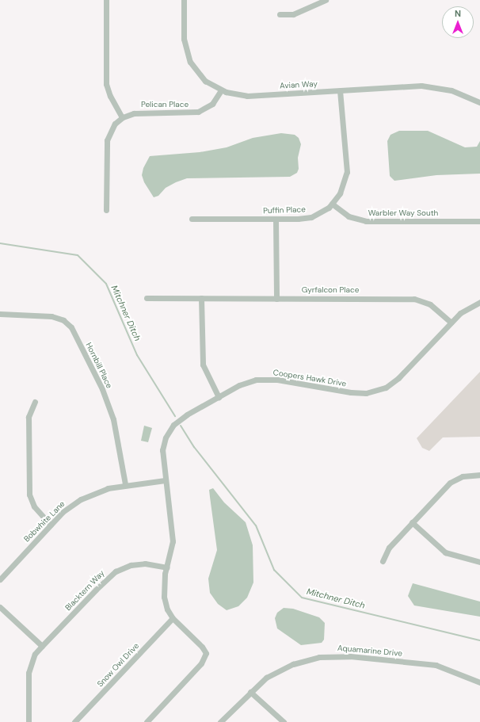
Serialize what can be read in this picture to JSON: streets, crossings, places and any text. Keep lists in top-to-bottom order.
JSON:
{
  "streets": {
    "street": [
      "Avian Way",
      "Pelican Place",
      "Puffin Place",
      "Warbler Way South",
      "Gyrfalcon Place",
      "Hornbill Place",
      "Coopers Hawk Drive",
      "Bobwhite Lane",
      "Blacktern Way",
      "Aquamarine Drive",
      "Snow Owl Drive"
    ]
  },
  "crossings": [
    ["Avian Way", "Pelican Place"],
    ["Avian Way", "Puffin Place"],
    ["Puffin Place", "Warbler Way South"],
    ["Gyrfalcon Place", "Coopers Hawk Drive"],
    ["Hornbill Place", "Bobwhite Lane"],
    ["Coopers Hawk Drive", "Bobwhite Lane"],
    ["Coopers Hawk Drive", "Blacktern Way"],
    ["Coopers Hawk Drive", "Snow Owl Drive"]
  ],
  "water": ["Mitchner Ditch"],
  "north": "top"
}
